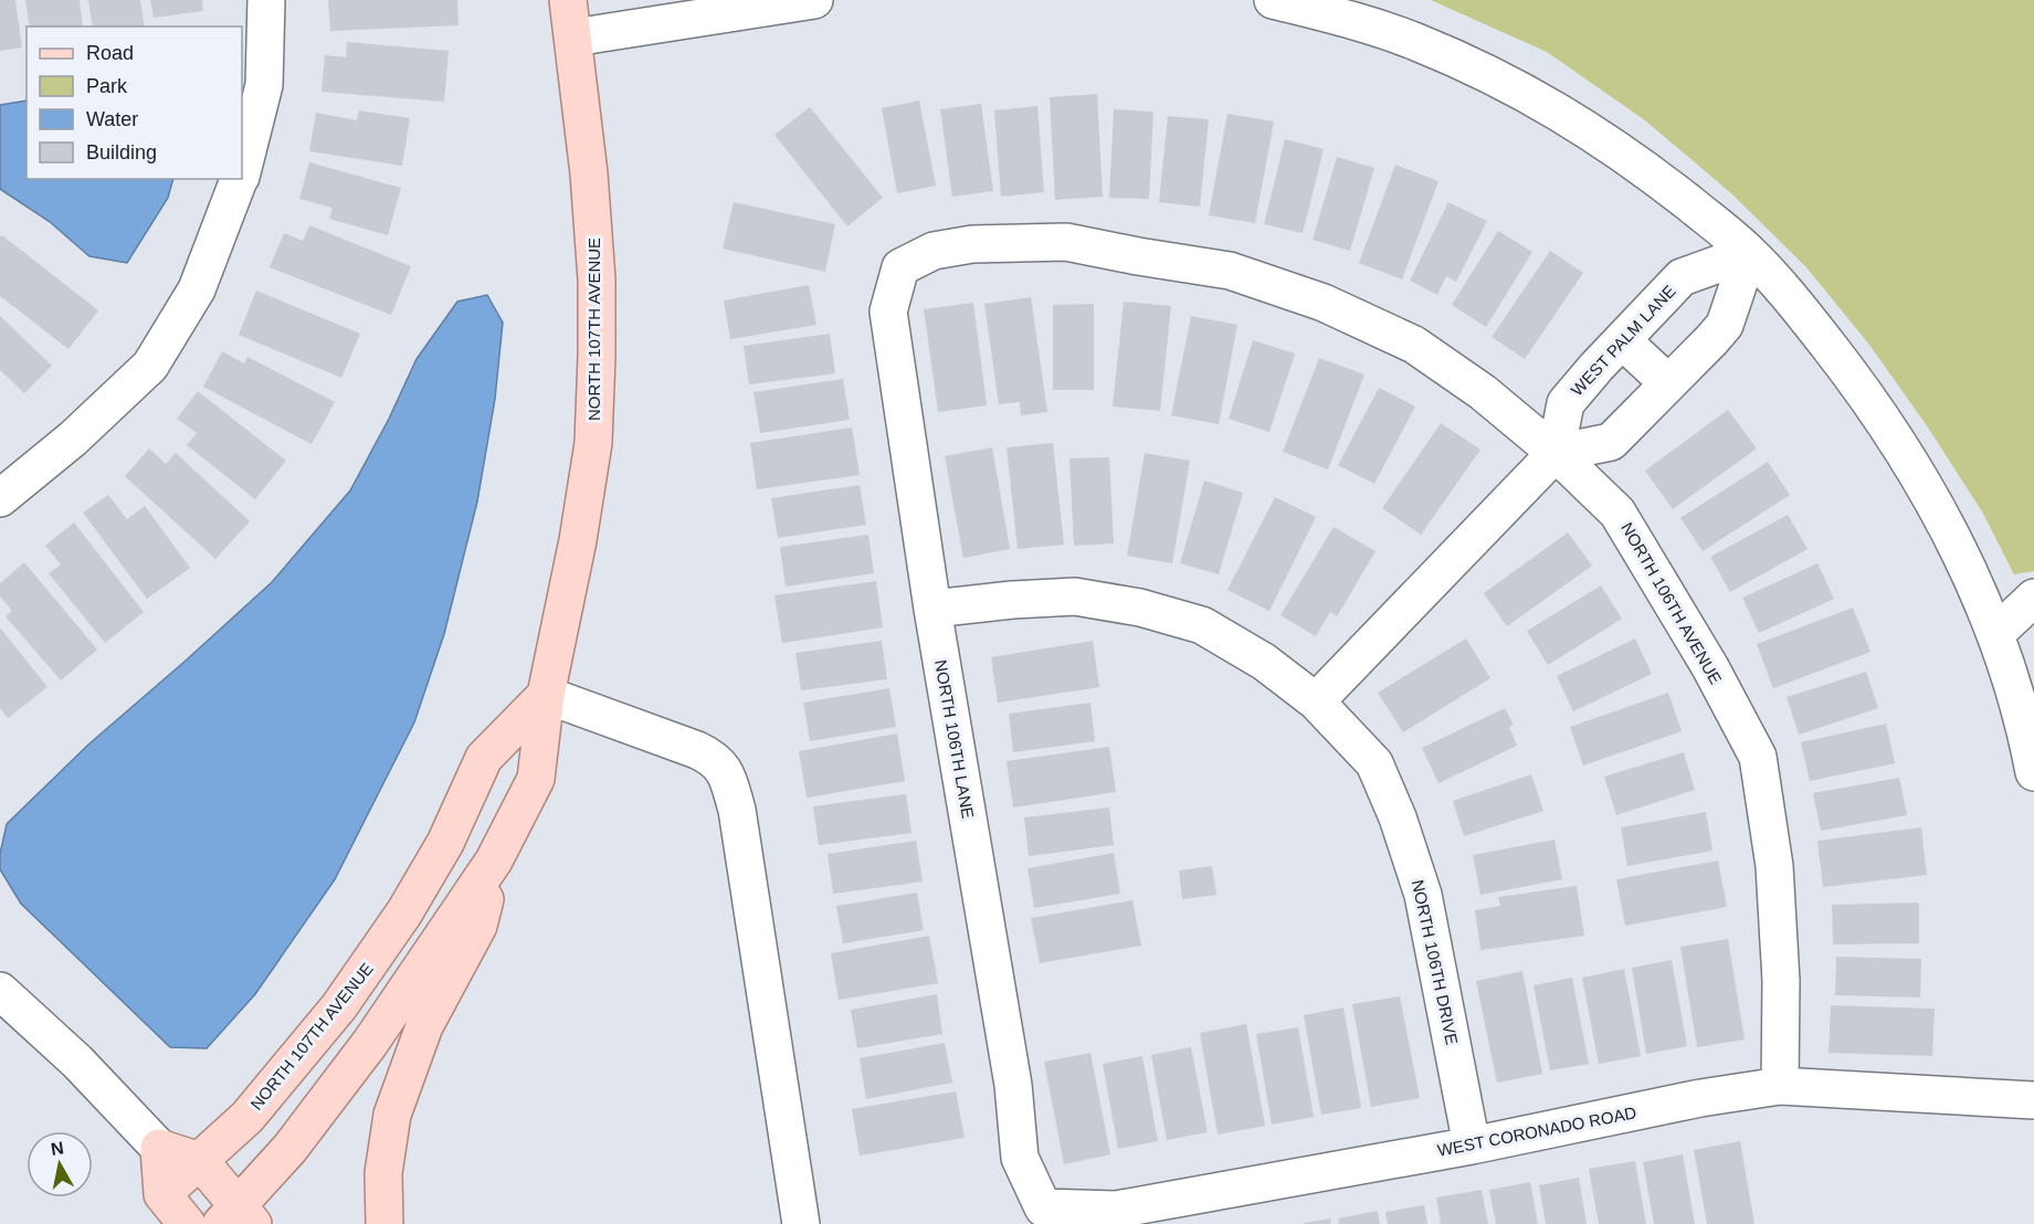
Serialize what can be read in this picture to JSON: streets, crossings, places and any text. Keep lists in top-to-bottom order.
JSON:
{
  "streets": {
    "main road": ["NORTH 107TH AVENUE"],
    "street": [
      "WEST PALM LANE",
      "NORTH 106TH AVENUE",
      "NORTH 106TH LANE",
      "NORTH 106TH DRIVE",
      "WEST CORONADO ROAD"
    ]
  },
  "crossings": [
    ["WEST PALM LANE", "NORTH 106TH AVENUE"],
    ["NORTH 106TH AVENUE", "NORTH 106TH LANE"],
    ["NORTH 106TH AVENUE", "WEST CORONADO ROAD"],
    ["NORTH 106TH LANE", "NORTH 106TH DRIVE"],
    ["NORTH 106TH LANE", "WEST CORONADO ROAD"],
    ["NORTH 106TH DRIVE", "WEST CORONADO ROAD"]
  ],
  "legend": [
    "Road",
    "Park",
    "Water",
    "Building"
  ],
  "north": "top"
}
